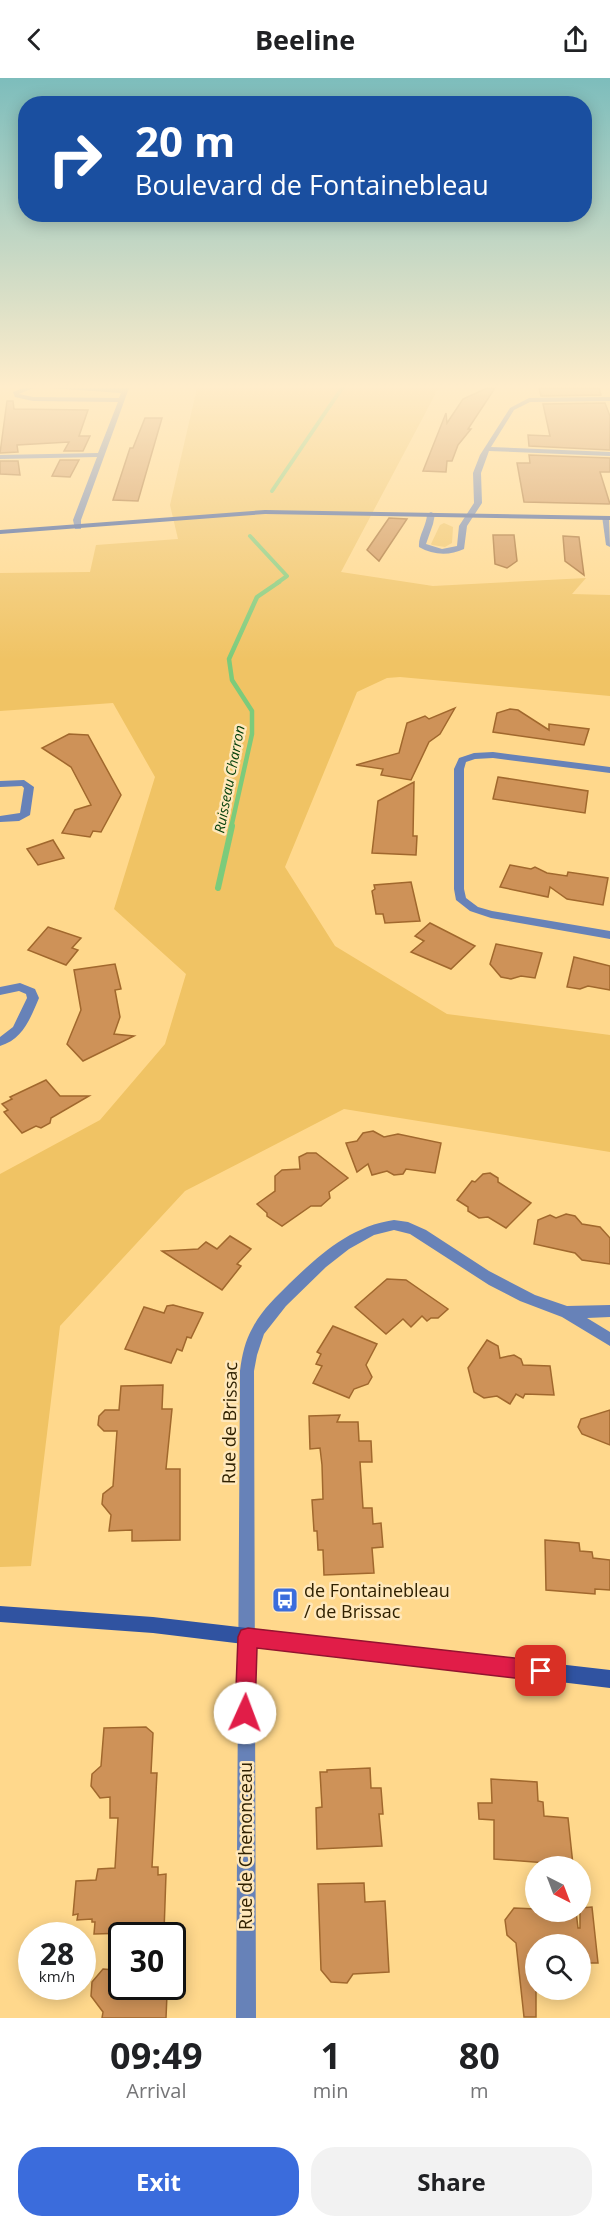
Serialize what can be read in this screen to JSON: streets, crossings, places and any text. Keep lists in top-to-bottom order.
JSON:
{
  "streets": {
    "street": ["Rue de Brissac", "Rue de Chenonceau"]
  },
  "crossings": [
    ["Rue de Brissac", "Rue de Chenonceau"]
  ],
  "water": ["Ruisseau Charron"],
  "places": {
    "bus stop": ["de Fontainebleau / de Brissac"]
  },
  "north": "bottom right",
  "page": {
    "header": "Beeline",
    "turn": ["20 m", "Boulevard de Fontainebleau"],
    "speed": "28 km/h",
    "limit": "30",
    "eta": [
      "09:49",
      "Arrival",
      "1",
      "min",
      "80",
      "m"
    ],
    "buttons": ["Exit", "Share"]
  }
}
